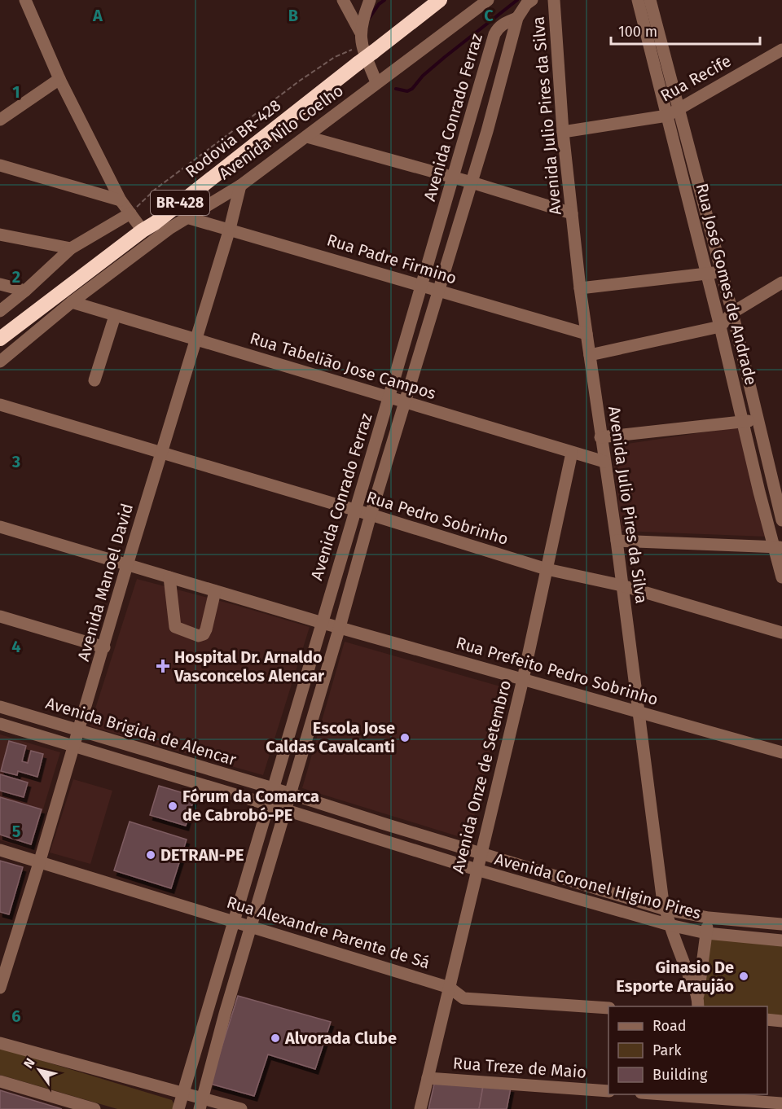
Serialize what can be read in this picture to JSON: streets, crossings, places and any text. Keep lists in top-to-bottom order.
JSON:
{
  "streets": {
    "highway": ["Rodovia BR-428", "BR-428"],
    "street": [
      "Rua Recife",
      "Avenida Julio Pires da Silva",
      "Avenida Conrado Ferraz",
      "Avenida Nilo Coelho",
      "Rua Padre Firmino",
      "Rua José Gomes de Andrade",
      "Rua Tabelião Jose Campos",
      "Rua Pedro Sobrinho",
      "Avenida Manoel David",
      "Rua Prefeito Pedro Sobrinho",
      "Avenida Brigida de Alencar",
      "Avenida Onze de Setembro",
      "Avenida Coronel Higino Pires",
      "Rua Alexandre Parente de Sá",
      "Rua Treze de Maio"
    ]
  },
  "crossings": [
    ["Rua Recife", "Avenida Julio Pires da Silva"],
    ["Rua Recife", "Rua José Gomes de Andrade"],
    ["Avenida Julio Pires da Silva", "Rua Padre Firmino"],
    ["Avenida Julio Pires da Silva", "Rua Tabelião Jose Campos"],
    ["Avenida Julio Pires da Silva", "Rua Pedro Sobrinho"],
    ["Avenida Julio Pires da Silva", "Rua Prefeito Pedro Sobrinho"],
    ["Avenida Julio Pires da Silva", "Avenida Coronel Higino Pires"],
    ["Avenida Conrado Ferraz", "Rua Padre Firmino"],
    ["Avenida Conrado Ferraz", "Rua Tabelião Jose Campos"],
    ["Avenida Conrado Ferraz", "Rua Pedro Sobrinho"],
    ["Avenida Conrado Ferraz", "Rua Prefeito Pedro Sobrinho"],
    ["Avenida Conrado Ferraz", "Avenida Brigida de Alencar"],
    ["Avenida Conrado Ferraz", "Avenida Coronel Higino Pires"],
    ["Avenida Conrado Ferraz", "Rua Alexandre Parente de Sá"],
    ["Avenida Nilo Coelho", "Rua Padre Firmino"],
    ["Avenida Nilo Coelho", "Rua Tabelião Jose Campos"],
    ["Avenida Nilo Coelho", "Avenida Manoel David"],
    ["Rua Padre Firmino", "Avenida Manoel David"],
    ["Rua Tabelião Jose Campos", "Avenida Manoel David"],
    ["Rua Tabelião Jose Campos", "Avenida Onze de Setembro"],
    ["Rua Pedro Sobrinho", "Avenida Manoel David"],
    ["Rua Pedro Sobrinho", "Avenida Onze de Setembro"],
    ["Avenida Manoel David", "Rua Prefeito Pedro Sobrinho"],
    ["Avenida Manoel David", "Avenida Brigida de Alencar"],
    ["Avenida Manoel David", "Rua Alexandre Parente de Sá"],
    ["Rua Prefeito Pedro Sobrinho", "Avenida Onze de Setembro"],
    ["Avenida Brigida de Alencar", "Avenida Coronel Higino Pires"],
    ["Avenida Onze de Setembro", "Avenida Coronel Higino Pires"],
    ["Avenida Onze de Setembro", "Rua Alexandre Parente de Sá"],
    ["Avenida Onze de Setembro", "Rua Treze de Maio"]
  ],
  "places": {
    "health": ["Hospital Dr. Arnaldo Vasconcelos Alencar"],
    "other": [
      "Escola Jose Caldas Cavalcanti",
      "Fórum da Comarca de Cabrobó-PE",
      "DETRAN-PE",
      "Ginasio De Esporte Araujão",
      "Alvorada Clube"
    ]
  },
  "legend": ["Road", "Park", "Building"],
  "scale_bar": "100 m",
  "north": "top left",
  "grid": {
    "columns": ["A", "B", "C"],
    "rows": [
      "1",
      "2",
      "3",
      "4",
      "5",
      "6"
    ]
  }
}
